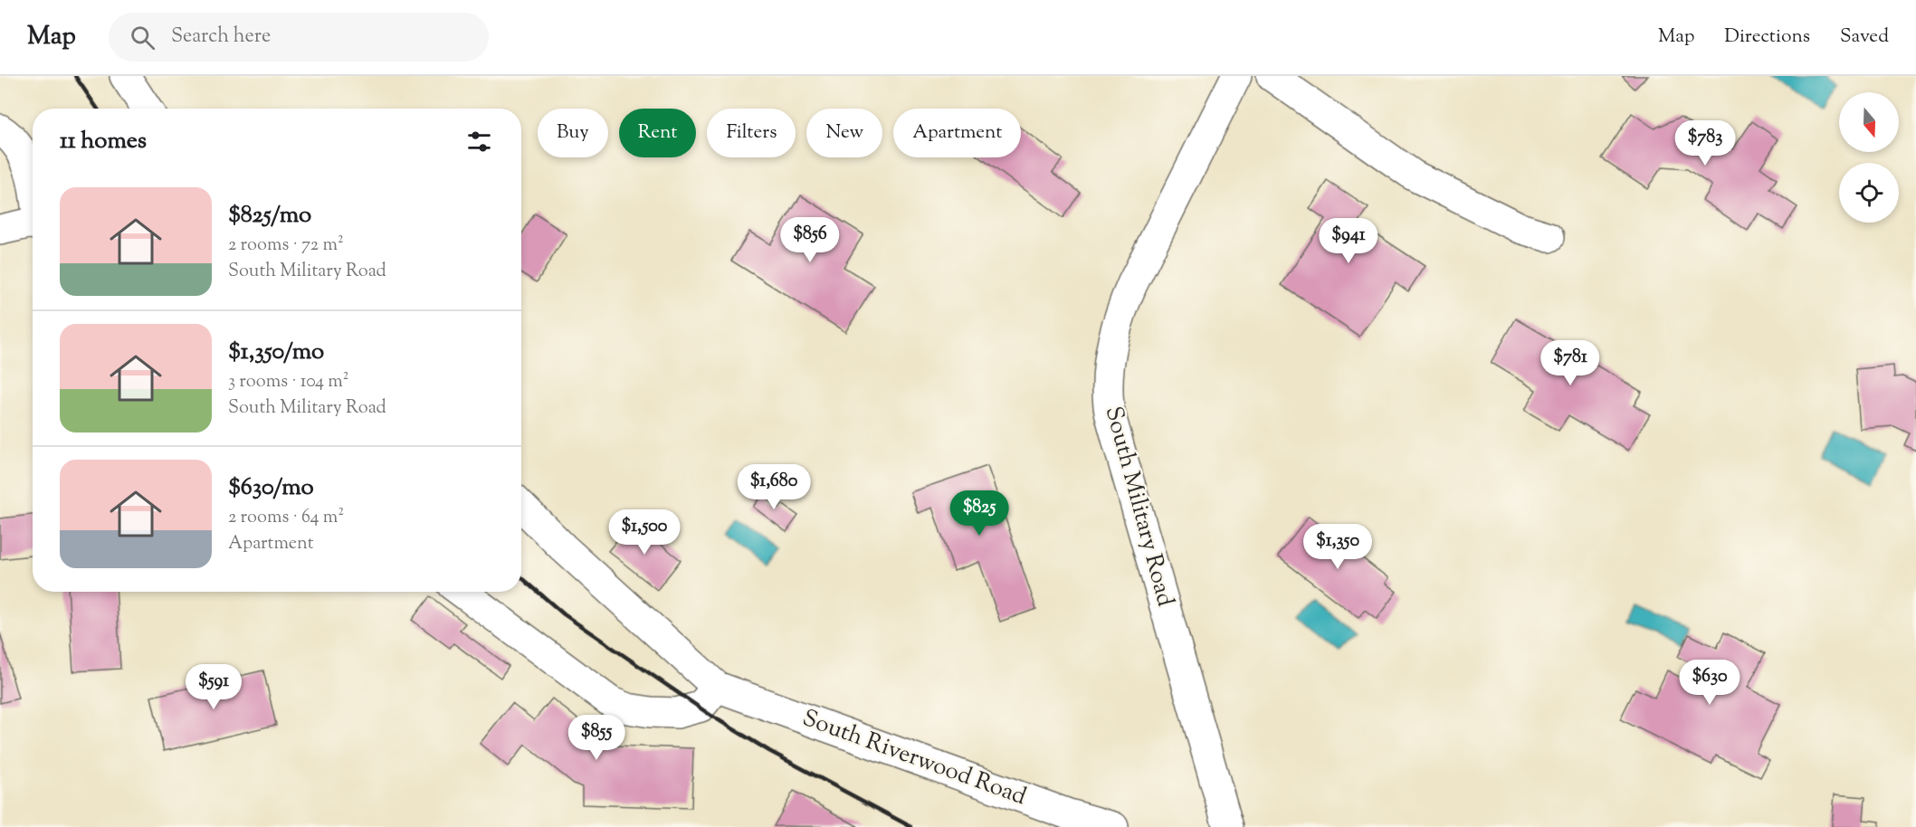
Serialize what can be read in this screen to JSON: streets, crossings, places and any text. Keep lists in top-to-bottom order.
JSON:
{
  "streets": {
    "street": ["South Military Road", "South Riverwood Road"]
  },
  "north": "bottom",
  "page": {
    "header": "Map",
    "search": "Search here",
    "nav": ["Map", "Directions", "Saved"],
    "chip": [
      "Buy",
      "Rent",
      "Filters",
      "New",
      "Apartment"
    ],
    "heading": "11 homes",
    "price": [
      "$783",
      "$856",
      "$941",
      "$781",
      "$1,680",
      "$825",
      "$1,500",
      "$1,350",
      "$630",
      "$591",
      "$855"
    ],
    "list": [
      {
        "name": "$825/mo",
        "note": "2 rooms · 72 m² · South Military Road"
      },
      {
        "name": "$1,350/mo",
        "note": "3 rooms · 104 m² · South Military Road"
      },
      {
        "name": "$630/mo",
        "note": "2 rooms · 64 m² · Apartment"
      }
    ]
  }
}
